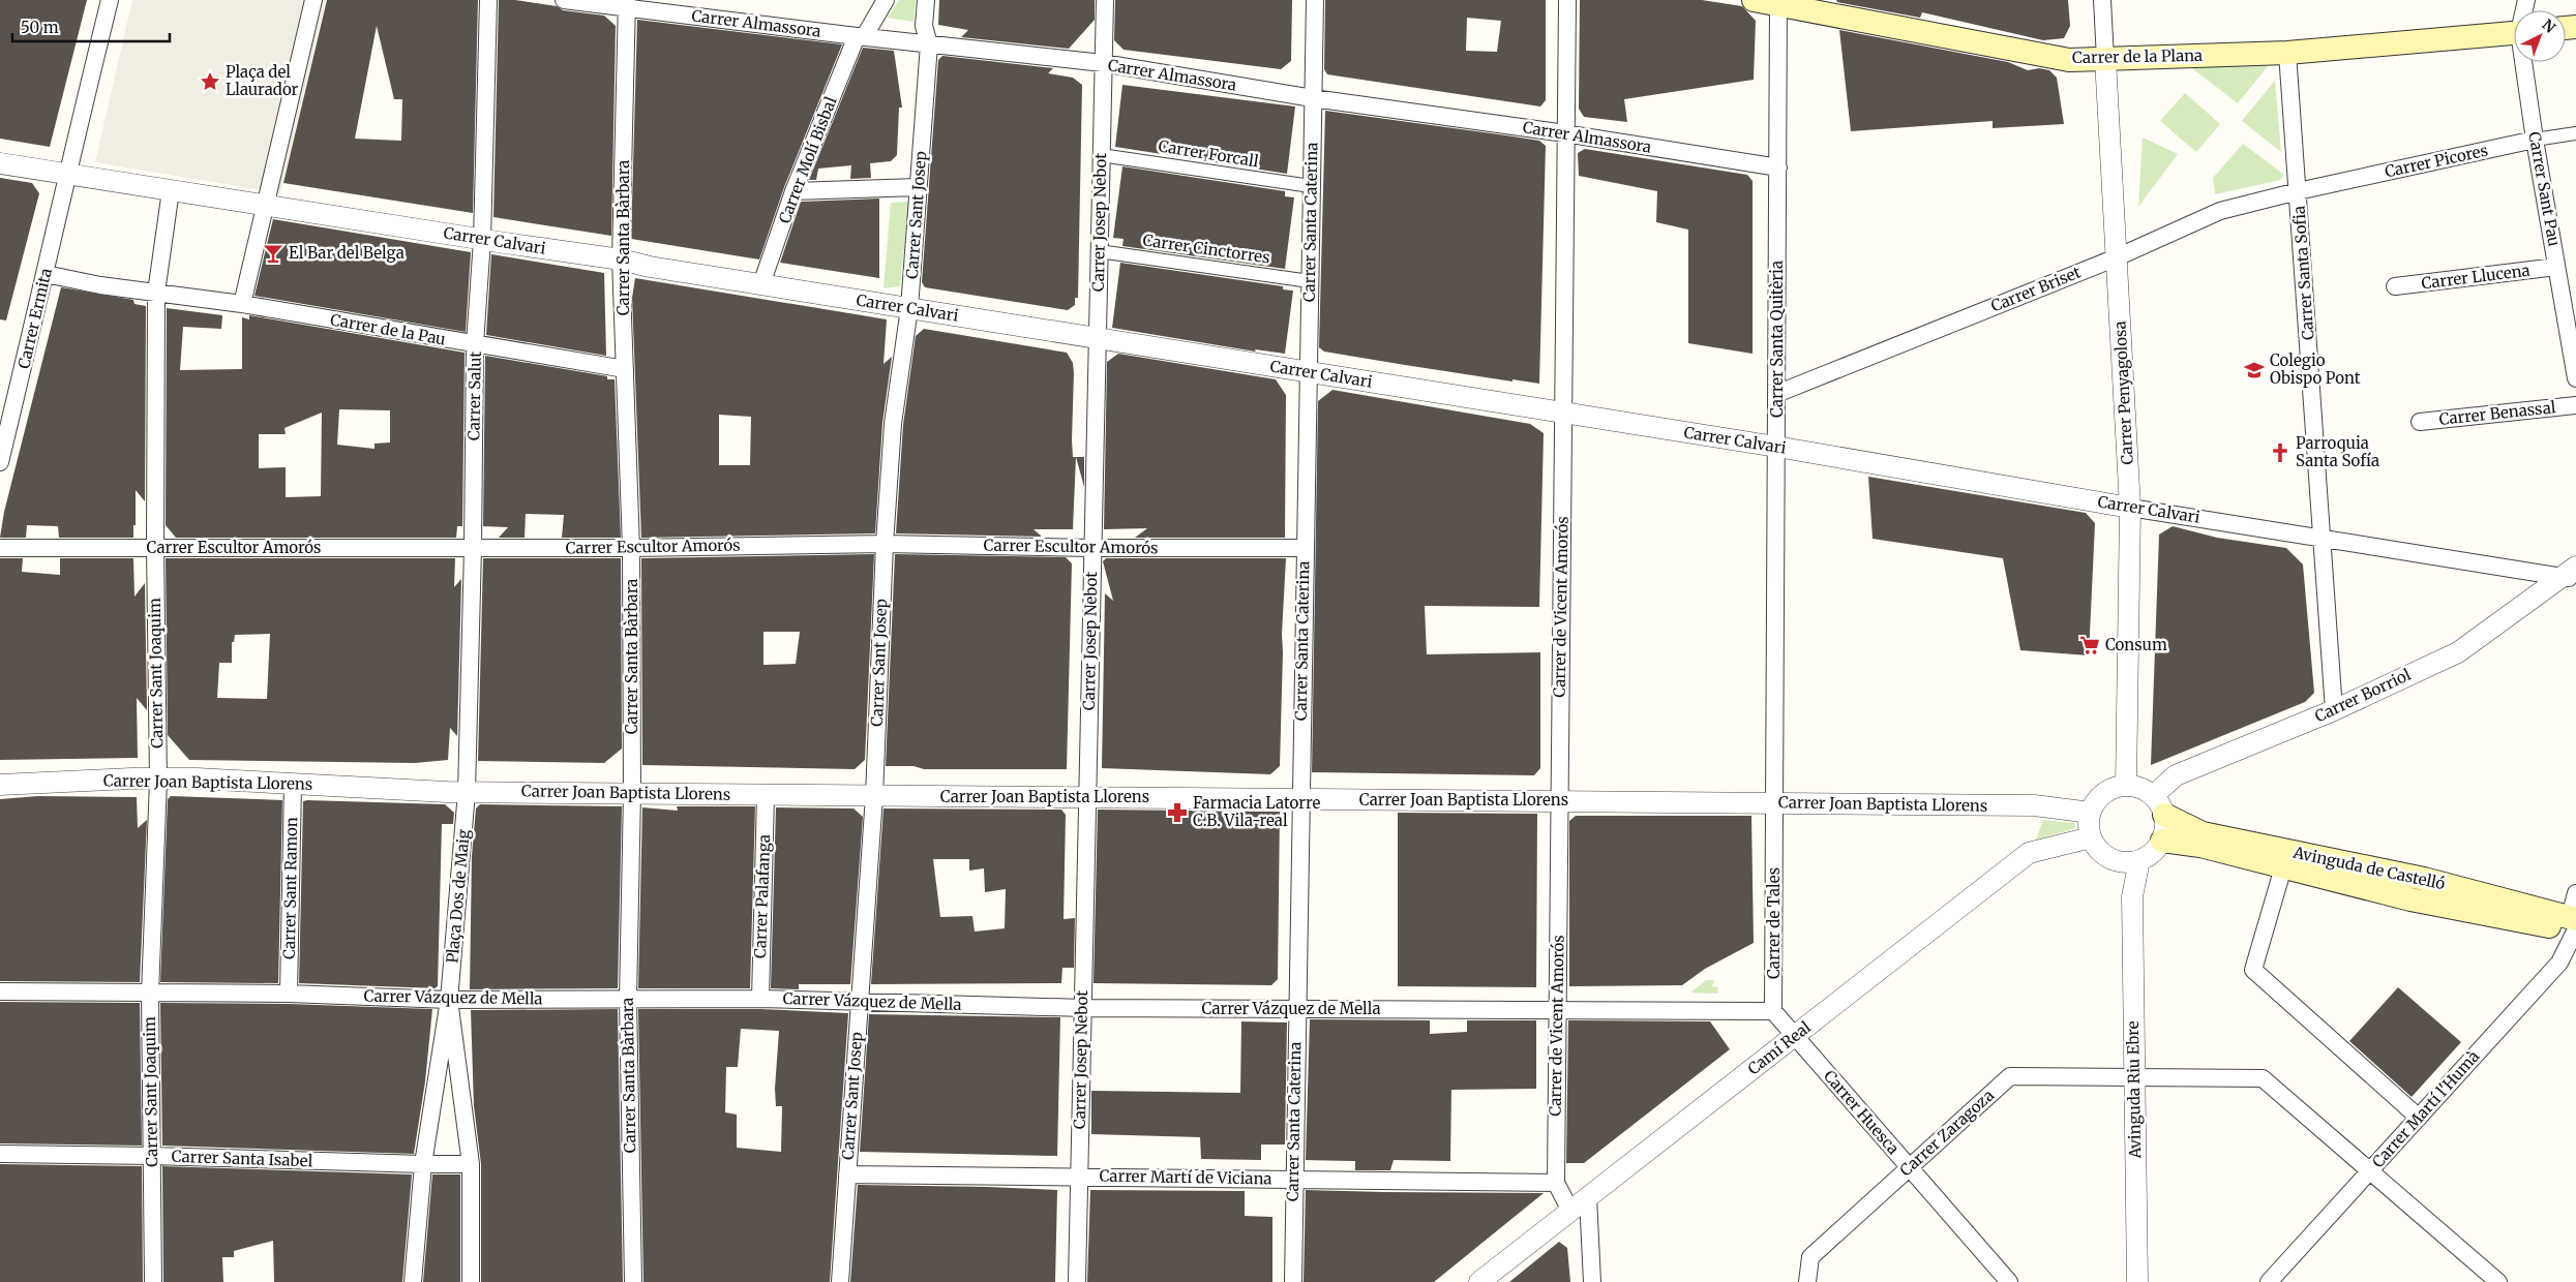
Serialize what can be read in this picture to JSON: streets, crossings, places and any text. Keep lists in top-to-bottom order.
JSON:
{
  "streets": {
    "main road": ["Carrer de la Plana", "Avinguda de Castelló"],
    "street": [
      "Carrer Almassora",
      "Carrer Forcall",
      "Carrer Molí Bisbal",
      "Carrer Picores",
      "Carrer Sant Pau",
      "Carrer Sant Josep",
      "Carrer Josep Nebot",
      "Carrer Santa Caterina",
      "Carrer Santa Bàrbara",
      "Carrer Calvari",
      "Carrer Cinctorres",
      "Carrer Santa Sofia",
      "Carrer Llucena",
      "Carrer Briset",
      "Carrer Ermita",
      "Carrer de la Pau",
      "Carrer Santa Quitèria",
      "Carrer Penyagolosa",
      "Carrer Salut",
      "Carrer Benassal",
      "Carrer Escultor Amorós",
      "Carrer de Vicent Amorós",
      "Carrer Sant Joaquim",
      "Carrer Borriol",
      "Carrer Joan Baptista Llorens",
      "Carrer Sant Ramon",
      "Plaça Dos de Maig",
      "Carrer Palafanga",
      "Carrer de Tales",
      "Carrer Vázquez de Mella",
      "Camí Real",
      "Avinguda Riu Ebre",
      "Carrer Martí l'Humà",
      "Carrer Huesca",
      "Carrer Zaragoza",
      "Carrer Santa Isabel",
      "Carrer Martí de Viciana"
    ]
  },
  "crossings": [
    ["Carrer Almassora", "Carrer Molí Bisbal"],
    ["Carrer Almassora", "Carrer Sant Josep"],
    ["Carrer Almassora", "Carrer Josep Nebot"],
    ["Carrer Almassora", "Carrer Santa Caterina"],
    ["Carrer Almassora", "Carrer Santa Bàrbara"],
    ["Carrer Almassora", "Carrer Santa Quitèria"],
    ["Carrer Almassora", "Carrer de Vicent Amorós"],
    ["Carrer de la Plana", "Carrer Santa Sofia"],
    ["Carrer de la Plana", "Carrer Santa Quitèria"],
    ["Carrer de la Plana", "Carrer Penyagolosa"],
    ["Carrer Forcall", "Carrer Josep Nebot"],
    ["Carrer Forcall", "Carrer Santa Caterina"],
    ["Carrer Molí Bisbal", "Carrer Calvari"],
    ["Carrer Picores", "Carrer Sant Pau"],
    ["Carrer Picores", "Carrer Santa Sofia"],
    ["Carrer Picores", "Carrer Briset"],
    ["Carrer Sant Pau", "Carrer Llucena"],
    ["Carrer Sant Josep", "Carrer Calvari"],
    ["Carrer Sant Josep", "Carrer Escultor Amorós"],
    ["Carrer Sant Josep", "Carrer Joan Baptista Llorens"],
    ["Carrer Sant Josep", "Carrer Vázquez de Mella"],
    ["Carrer Sant Josep", "Carrer Martí de Viciana"],
    ["Carrer Josep Nebot", "Carrer Calvari"],
    ["Carrer Josep Nebot", "Carrer Cinctorres"],
    ["Carrer Josep Nebot", "Carrer Escultor Amorós"],
    ["Carrer Josep Nebot", "Carrer Joan Baptista Llorens"],
    ["Carrer Josep Nebot", "Carrer Vázquez de Mella"],
    ["Carrer Josep Nebot", "Carrer Martí de Viciana"],
    ["Carrer Santa Caterina", "Carrer Calvari"],
    ["Carrer Santa Caterina", "Carrer Cinctorres"],
    ["Carrer Santa Caterina", "Carrer Escultor Amorós"],
    ["Carrer Santa Caterina", "Carrer Joan Baptista Llorens"],
    ["Carrer Santa Caterina", "Carrer Vázquez de Mella"],
    ["Carrer Santa Caterina", "Carrer Martí de Viciana"],
    ["Carrer Santa Bàrbara", "Carrer Calvari"],
    ["Carrer Santa Bàrbara", "Carrer de la Pau"],
    ["Carrer Santa Bàrbara", "Carrer Escultor Amorós"],
    ["Carrer Santa Bàrbara", "Carrer Joan Baptista Llorens"],
    ["Carrer Santa Bàrbara", "Carrer Vázquez de Mella"],
    ["Carrer Calvari", "Carrer Santa Sofia"],
    ["Carrer Calvari", "Carrer Ermita"],
    ["Carrer Calvari", "Carrer Santa Quitèria"],
    ["Carrer Calvari", "Carrer Penyagolosa"],
    ["Carrer Calvari", "Carrer Salut"],
    ["Carrer Calvari", "Carrer de Vicent Amorós"],
    ["Carrer Calvari", "Carrer Sant Joaquim"],
    ["Carrer Calvari", "Carrer Borriol"],
    ["Carrer Santa Sofia", "Carrer Briset"],
    ["Carrer Santa Sofia", "Carrer Borriol"],
    ["Carrer Briset", "Carrer Santa Quitèria"],
    ["Carrer Briset", "Carrer Penyagolosa"],
    ["Carrer de la Pau", "Carrer Salut"],
    ["Carrer Santa Quitèria", "Carrer Joan Baptista Llorens"],
    ["Carrer Santa Quitèria", "Carrer de Tales"],
    ["Carrer Penyagolosa", "Carrer Borriol"],
    ["Carrer Penyagolosa", "Carrer Joan Baptista Llorens"],
    ["Carrer Penyagolosa", "Avinguda de Castelló"],
    ["Carrer Penyagolosa", "Camí Real"],
    ["Carrer Penyagolosa", "Avinguda Riu Ebre"],
    ["Carrer Salut", "Carrer Escultor Amorós"],
    ["Carrer Salut", "Carrer Joan Baptista Llorens"],
    ["Carrer Salut", "Plaça Dos de Maig"],
    ["Carrer Escultor Amorós", "Carrer Sant Joaquim"],
    ["Carrer de Vicent Amorós", "Carrer Joan Baptista Llorens"],
    ["Carrer de Vicent Amorós", "Carrer Vázquez de Mella"],
    ["Carrer de Vicent Amorós", "Camí Real"],
    ["Carrer de Vicent Amorós", "Carrer Martí de Viciana"],
    ["Carrer Sant Joaquim", "Carrer Joan Baptista Llorens"],
    ["Carrer Sant Joaquim", "Carrer Vázquez de Mella"],
    ["Carrer Sant Joaquim", "Carrer Santa Isabel"],
    ["Carrer Borriol", "Carrer Joan Baptista Llorens"],
    ["Carrer Borriol", "Avinguda de Castelló"],
    ["Carrer Borriol", "Camí Real"],
    ["Carrer Borriol", "Avinguda Riu Ebre"],
    ["Carrer Joan Baptista Llorens", "Avinguda de Castelló"],
    ["Carrer Joan Baptista Llorens", "Carrer Sant Ramon"],
    ["Carrer Joan Baptista Llorens", "Plaça Dos de Maig"],
    ["Carrer Joan Baptista Llorens", "Carrer Palafanga"],
    ["Carrer Joan Baptista Llorens", "Carrer de Tales"],
    ["Carrer Joan Baptista Llorens", "Camí Real"],
    ["Carrer Joan Baptista Llorens", "Avinguda Riu Ebre"],
    ["Avinguda de Castelló", "Camí Real"],
    ["Avinguda de Castelló", "Avinguda Riu Ebre"],
    ["Avinguda de Castelló", "Carrer Martí l'Humà"],
    ["Carrer Sant Ramon", "Carrer Vázquez de Mella"],
    ["Plaça Dos de Maig", "Carrer Vázquez de Mella"],
    ["Plaça Dos de Maig", "Carrer Santa Isabel"],
    ["Carrer Palafanga", "Carrer Vázquez de Mella"],
    ["Carrer de Tales", "Carrer Vázquez de Mella"],
    ["Camí Real", "Avinguda Riu Ebre"],
    ["Camí Real", "Carrer Huesca"],
    ["Avinguda Riu Ebre", "Carrer Zaragoza"],
    ["Carrer Martí l'Humà", "Carrer Zaragoza"],
    ["Carrer Huesca", "Carrer Zaragoza"]
  ],
  "places": {
    "place": ["Plaça del Llaurador"],
    "bar": ["El Bar del Belga"],
    "school or university": ["Colegio Obispo Pont"],
    "church": ["Parroquia Santa Sofía"],
    "supermarket": ["Consum"],
    "pharmacy": ["Farmacia Latorre C.B. Vila-real"]
  },
  "scale_bar": "50 m",
  "north": "top right"
}
